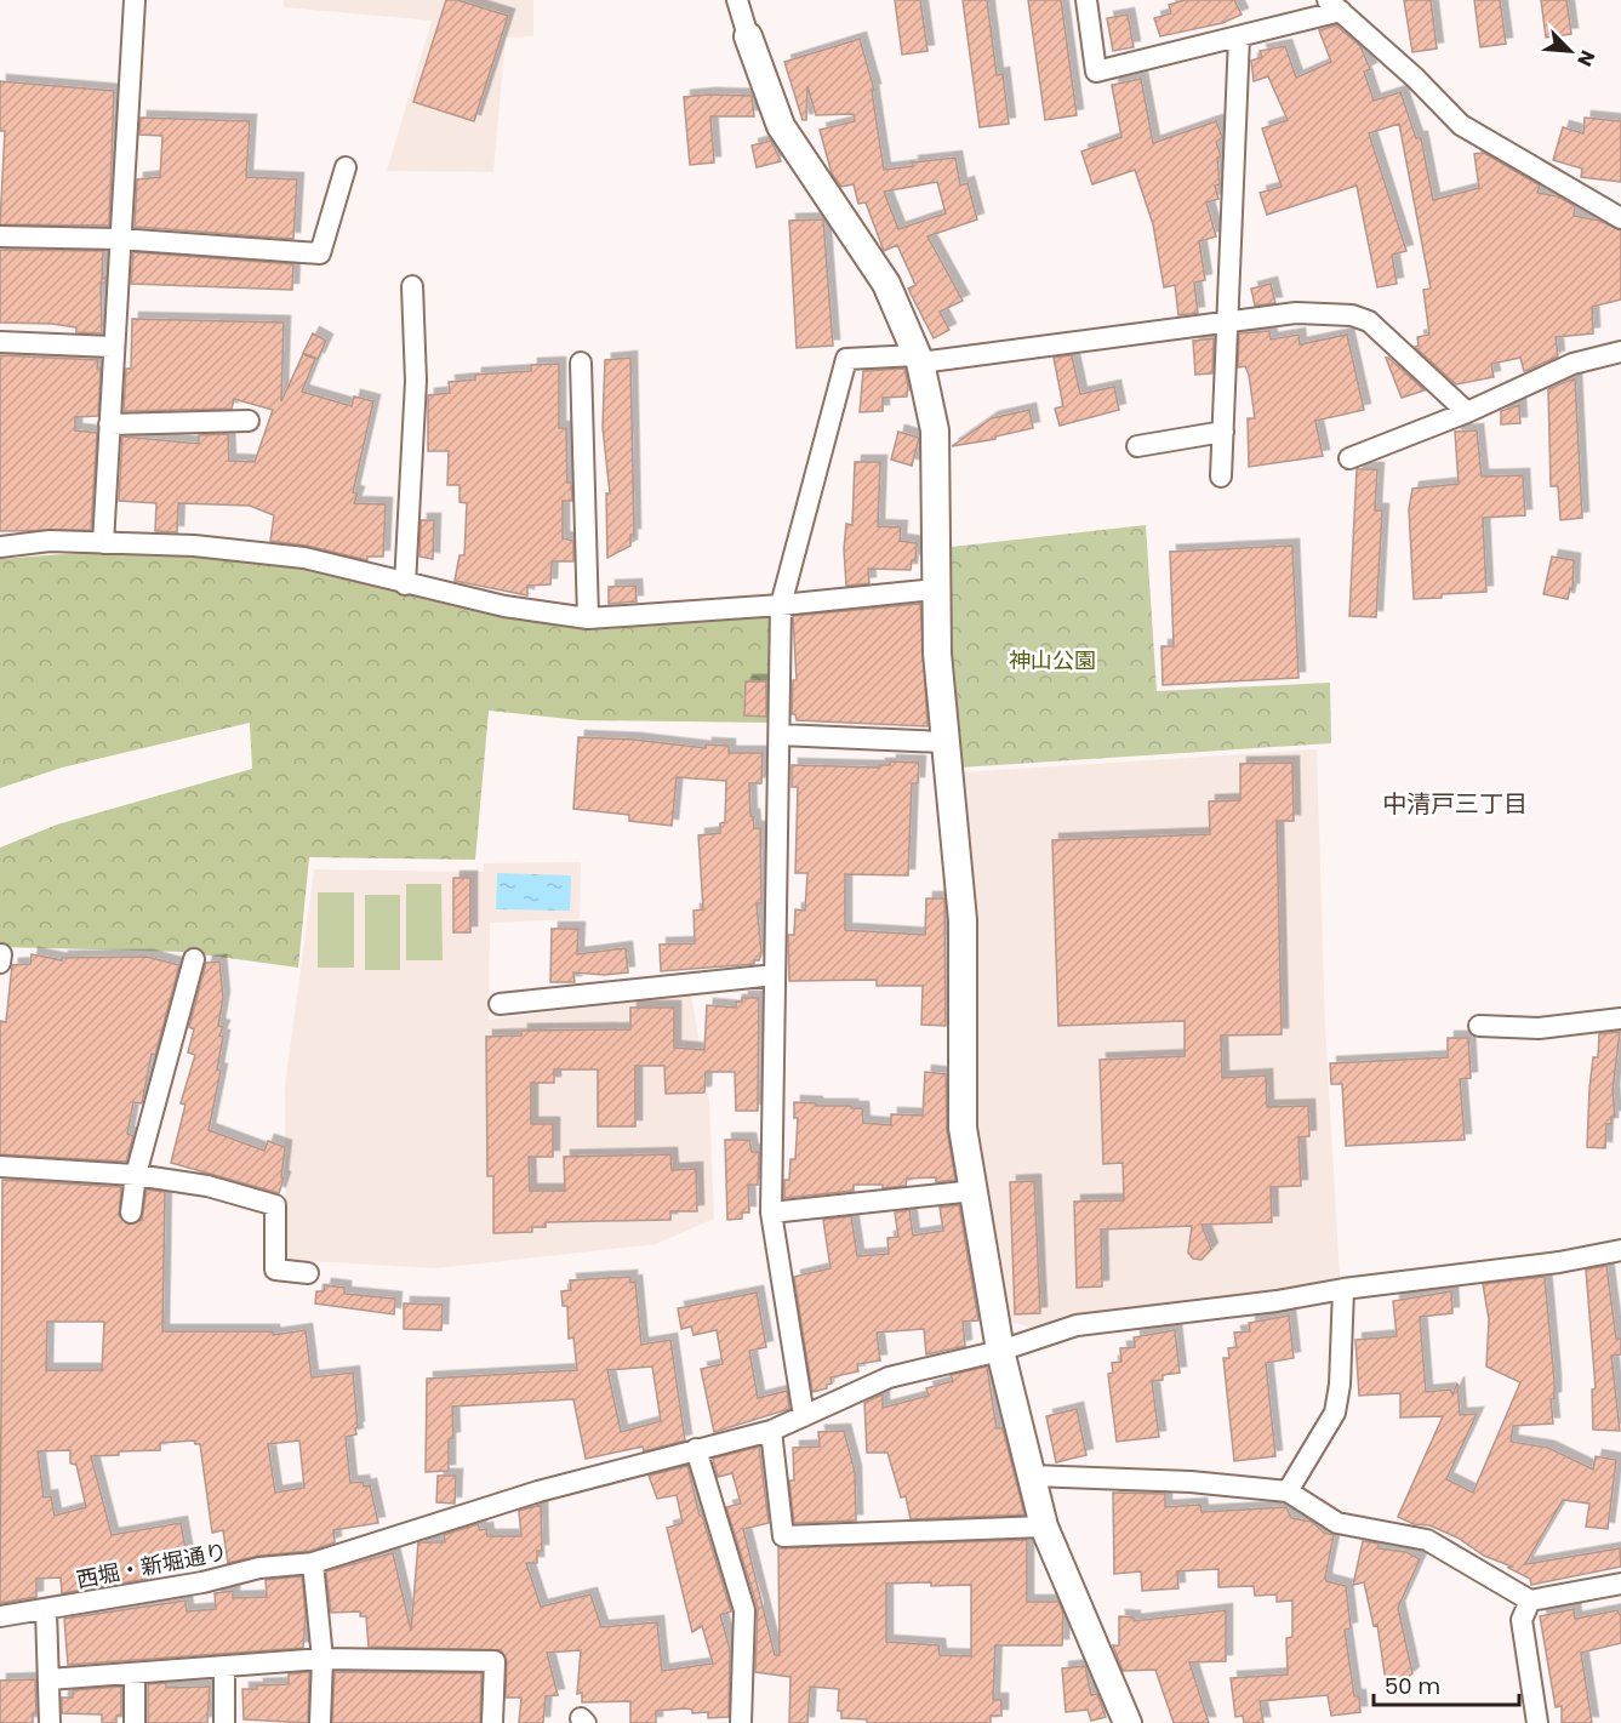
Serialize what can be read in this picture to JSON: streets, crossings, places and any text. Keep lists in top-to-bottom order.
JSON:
{
  "streets": {
    "street": ["西堀・新堀通り"]
  },
  "districts": ["中清戸三丁目"],
  "parks": ["神山公園"],
  "scale_bar": "50 m",
  "north": "bottom right"
}
